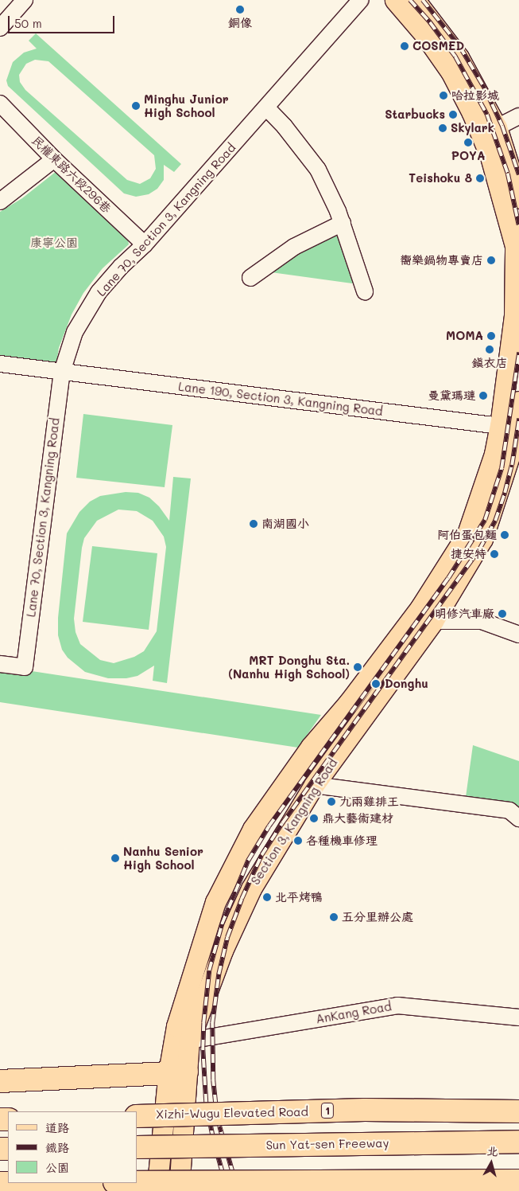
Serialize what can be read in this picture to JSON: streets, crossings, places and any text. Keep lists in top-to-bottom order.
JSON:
{
  "streets": {
    "highway": ["1", "Xizhi-Wugu Elevated Road", "Sun Yat-sen Freeway"],
    "main road": ["Section 3, Kangning Road"],
    "street": [
      "民權東路六段296巷",
      "Lane 70, Section 3, Kangning Road",
      "Lane 190, Section 3, Kangning Road",
      "AnKang Road"
    ]
  },
  "crossings": [
    ["民權東路六段296巷", "Lane 70, Section 3, Kangning Road"],
    ["Lane 70, Section 3, Kangning Road", "Lane 190, Section 3, Kangning Road"],
    ["Section 3, Kangning Road", "AnKang Road"]
  ],
  "parks": ["康寧公園"],
  "places": [
    "銅像",
    "COSMED",
    "哈拉影城",
    "Minghu Junior High School",
    "Starbucks",
    "Skylark",
    "POYA",
    "Teishoku 8",
    "嚮樂鍋物專賣店",
    "MOMA",
    "鎮衣店",
    "曼黛瑪璉",
    "南湖國小",
    "阿伯蛋包麵",
    "捷安特",
    "明修汽車廠",
    "MRT Donghu Sta. (Nanhu High School)",
    "Donghu",
    "九兩雞排王",
    "鼎大藝術建材",
    "各種機車修理",
    "Nanhu Senior High School",
    "北平烤鴨",
    "五分里辦公處"
  ],
  "legend": ["道路", "鐵路", "公園"],
  "scale_bar": "50 m",
  "north": "top"
}
